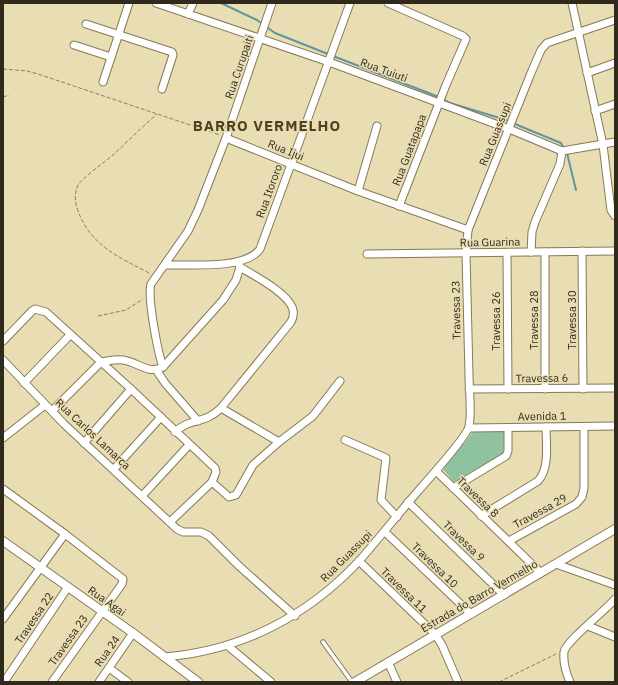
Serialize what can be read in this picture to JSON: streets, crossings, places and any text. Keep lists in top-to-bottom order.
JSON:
{
  "streets": {
    "street": [
      "Rua Curupaiti",
      "Rua Tuiuti",
      "Rua Guassupi",
      "Rua Ijui",
      "Rua Guatapapa",
      "Rua Itororo",
      "Rua Guarina",
      "Travessa 23",
      "Travessa 28",
      "Travessa 30",
      "Travessa 26",
      "Travessa 6",
      "Avenida 1",
      "Rua Carlos Lamarca",
      "Travessa 8",
      "Travessa 29",
      "Travessa 9",
      "Travessa 10",
      "Travessa 11",
      "Estrada do Barro Vermelho",
      "Rua Agai",
      "Travessa 22",
      "Rua 24"
    ]
  },
  "crossings": [
    ["Rua Curupaiti", "Rua Tuiuti"],
    ["Rua Curupaiti", "Rua Ijui"],
    ["Rua Curupaiti", "Rua Itororo"],
    ["Rua Tuiuti", "Rua Guassupi"],
    ["Rua Tuiuti", "Rua Guatapapa"],
    ["Rua Tuiuti", "Rua Itororo"],
    ["Rua Tuiuti", "Rua Guarina"],
    ["Rua Guassupi", "Rua Ijui"],
    ["Rua Guassupi", "Travessa 23"],
    ["Rua Guassupi", "Avenida 1"],
    ["Rua Guassupi", "Rua Carlos Lamarca"],
    ["Rua Guassupi", "Travessa 8"],
    ["Rua Guassupi", "Travessa 9"],
    ["Rua Guassupi", "Travessa 10"],
    ["Rua Guassupi", "Travessa 11"],
    ["Rua Guassupi", "Rua Agai"],
    ["Rua Ijui", "Rua Guatapapa"],
    ["Rua Ijui", "Rua Itororo"],
    ["Rua Ijui", "Travessa 23"],
    ["Rua Guarina", "Travessa 23"],
    ["Rua Guarina", "Travessa 26"],
    ["Travessa 23", "Travessa 6"],
    ["Travessa 23", "Rua Agai"],
    ["Travessa 28", "Travessa 6"],
    ["Travessa 30", "Travessa 6"],
    ["Travessa 26", "Travessa 6"],
    ["Avenida 1", "Travessa 29"],
    ["Travessa 8", "Travessa 29"],
    ["Travessa 8", "Estrada do Barro Vermelho"],
    ["Travessa 9", "Estrada do Barro Vermelho"],
    ["Travessa 10", "Estrada do Barro Vermelho"],
    ["Travessa 11", "Estrada do Barro Vermelho"],
    ["Rua Agai", "Travessa 22"],
    ["Rua Agai", "Rua 24"]
  ],
  "districts": ["BARRO VERMELHO"]
}
